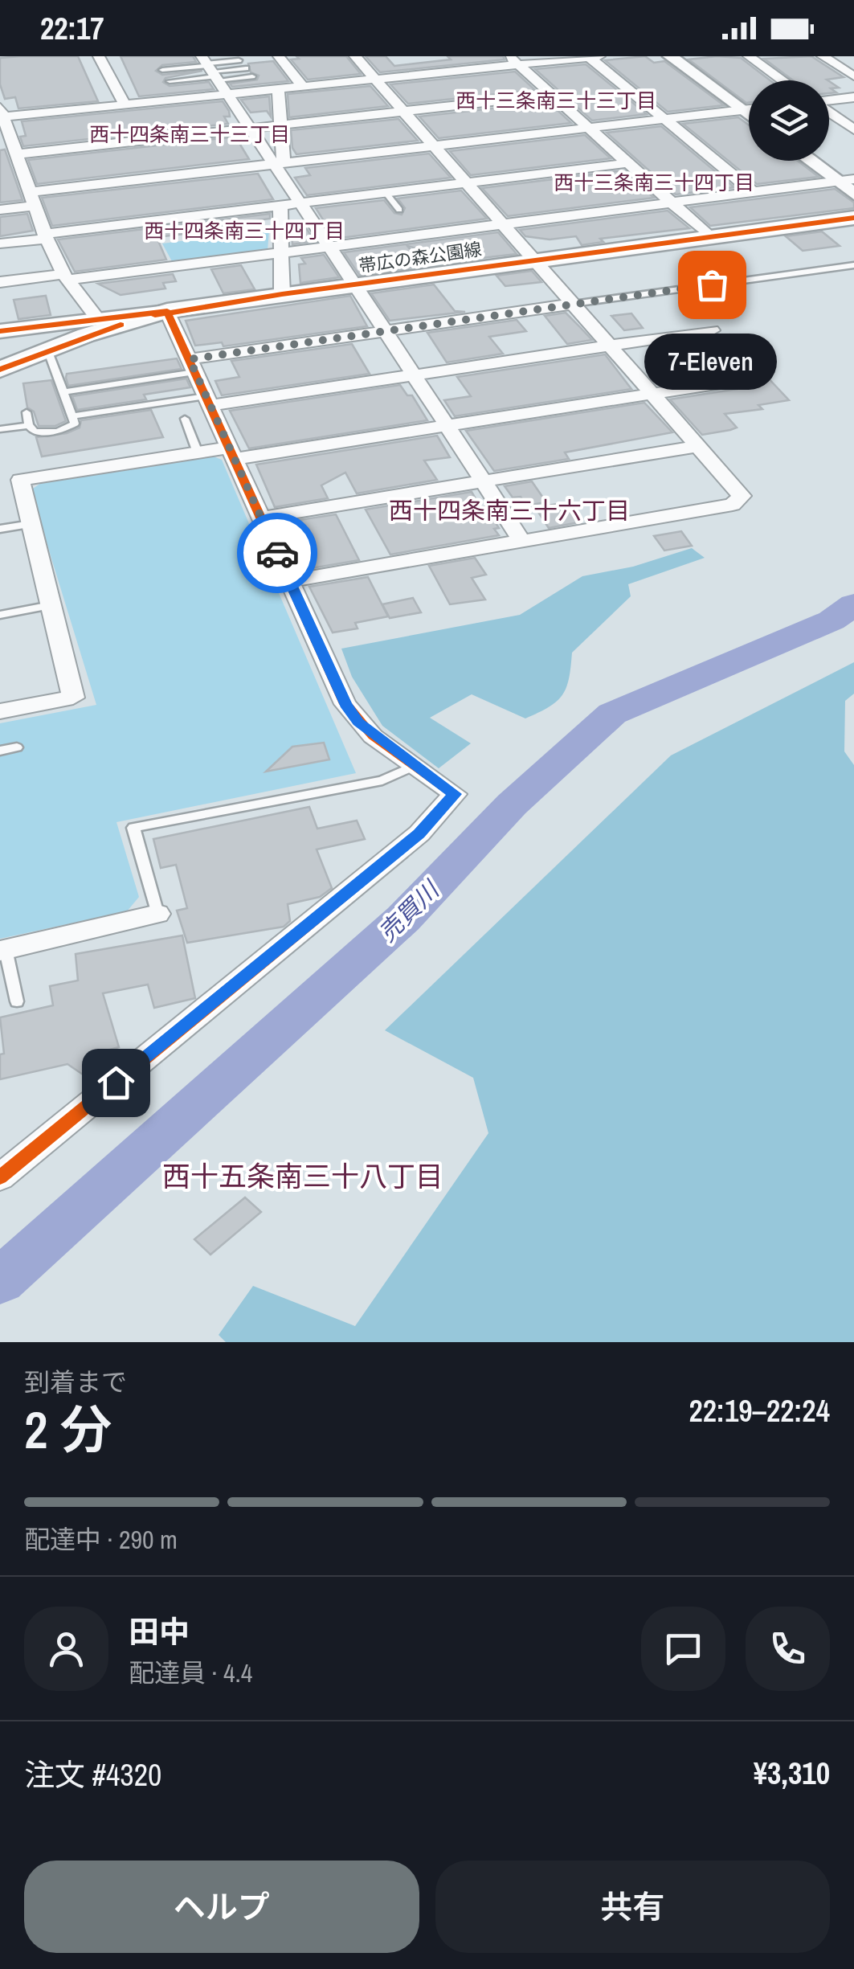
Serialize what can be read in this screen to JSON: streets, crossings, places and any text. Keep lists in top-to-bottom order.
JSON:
{
  "streets": {
    "main road": ["帯広の森公園線"]
  },
  "districts": [
    "西十三条南三十三丁目",
    "西十四条南三十三丁目",
    "西十三条南三十四丁目",
    "西十四条南三十四丁目",
    "西十四条南三十六丁目",
    "西十五条南三十八丁目"
  ],
  "water": ["売買川"],
  "places": ["7-Eleven"],
  "page": {
    "status": "22:17",
    "bubble": "7-Eleven",
    "heading": ["2 分", "到着まで", "22:19–22:24"],
    "panel": [
      "田中",
      "配達員 · 4.4",
      "注文 #4320",
      "¥3,310"
    ],
    "bar": "配達中 · 290 m",
    "buttons": ["ヘルプ", "共有"]
  }
}
